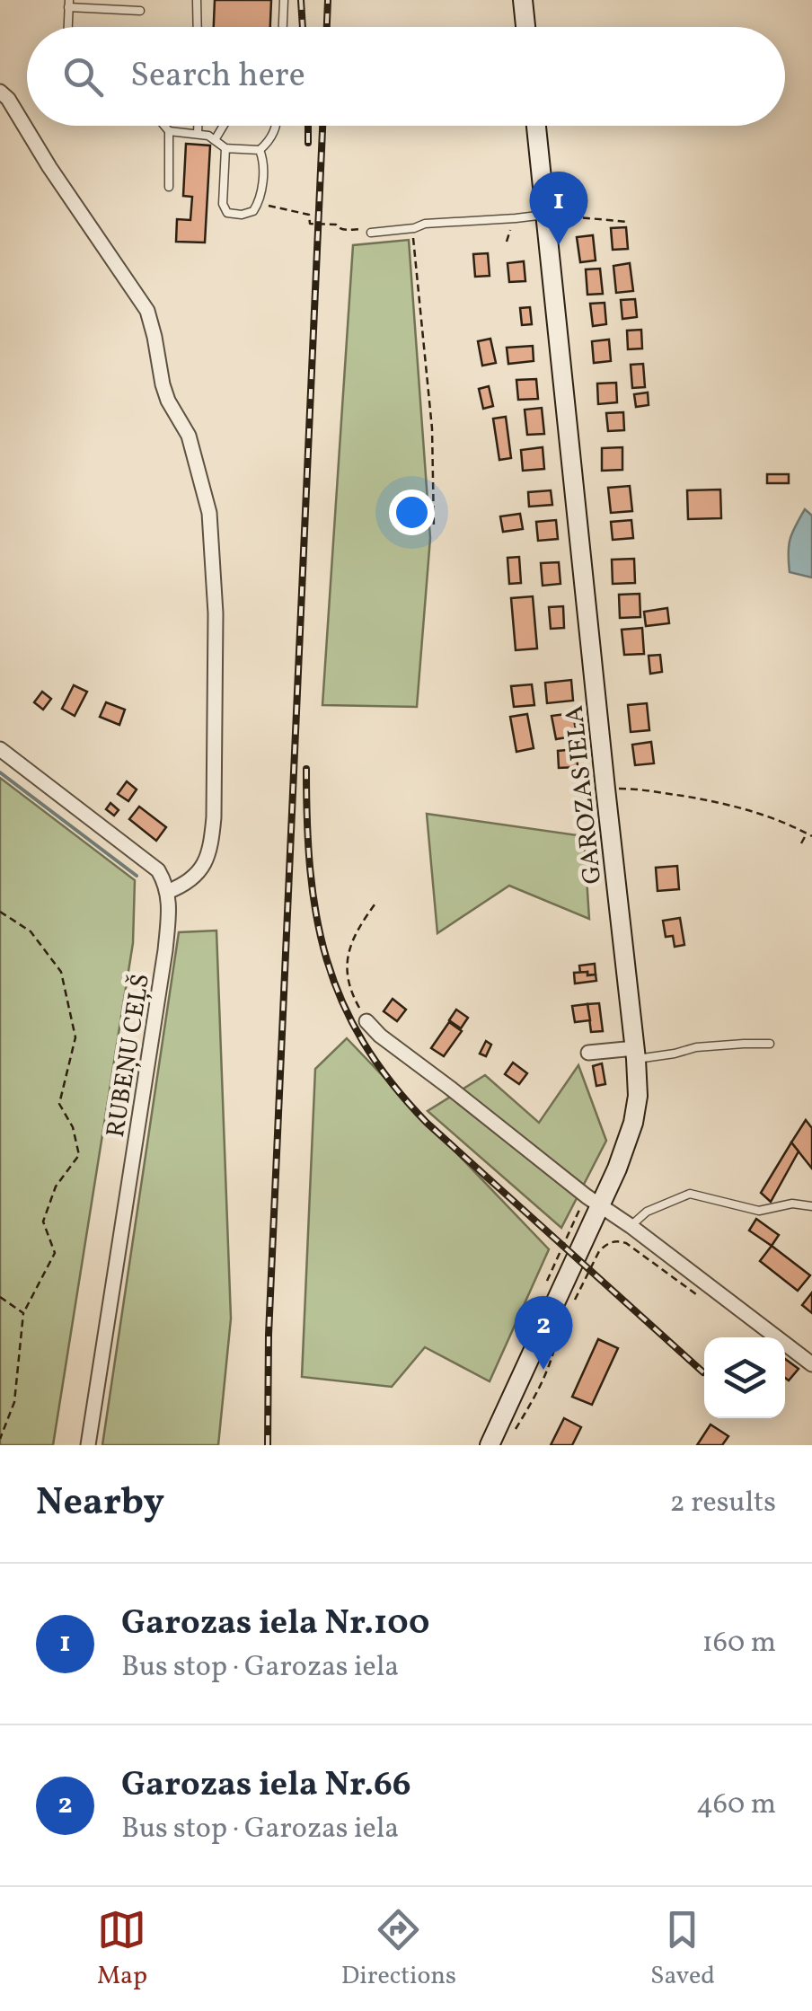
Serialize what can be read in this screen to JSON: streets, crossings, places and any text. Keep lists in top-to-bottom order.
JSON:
{
  "streets": {
    "main road": ["GAROZAS IELA"],
    "street": ["RUBEŅU CEĻŠ"]
  },
  "page": {
    "search": "Search here",
    "pins": ["1", "2"],
    "heading": ["Nearby", "2 results"],
    "list": [
      {
        "mark": "1",
        "name": "Garozas iela Nr.100",
        "note": "Bus stop · Garozas iela",
        "value": "160 m"
      },
      {
        "mark": "2",
        "name": "Garozas iela Nr.66",
        "note": "Bus stop · Garozas iela",
        "value": "460 m"
      }
    ],
    "nav": ["Map", "Directions", "Saved"]
  }
}
